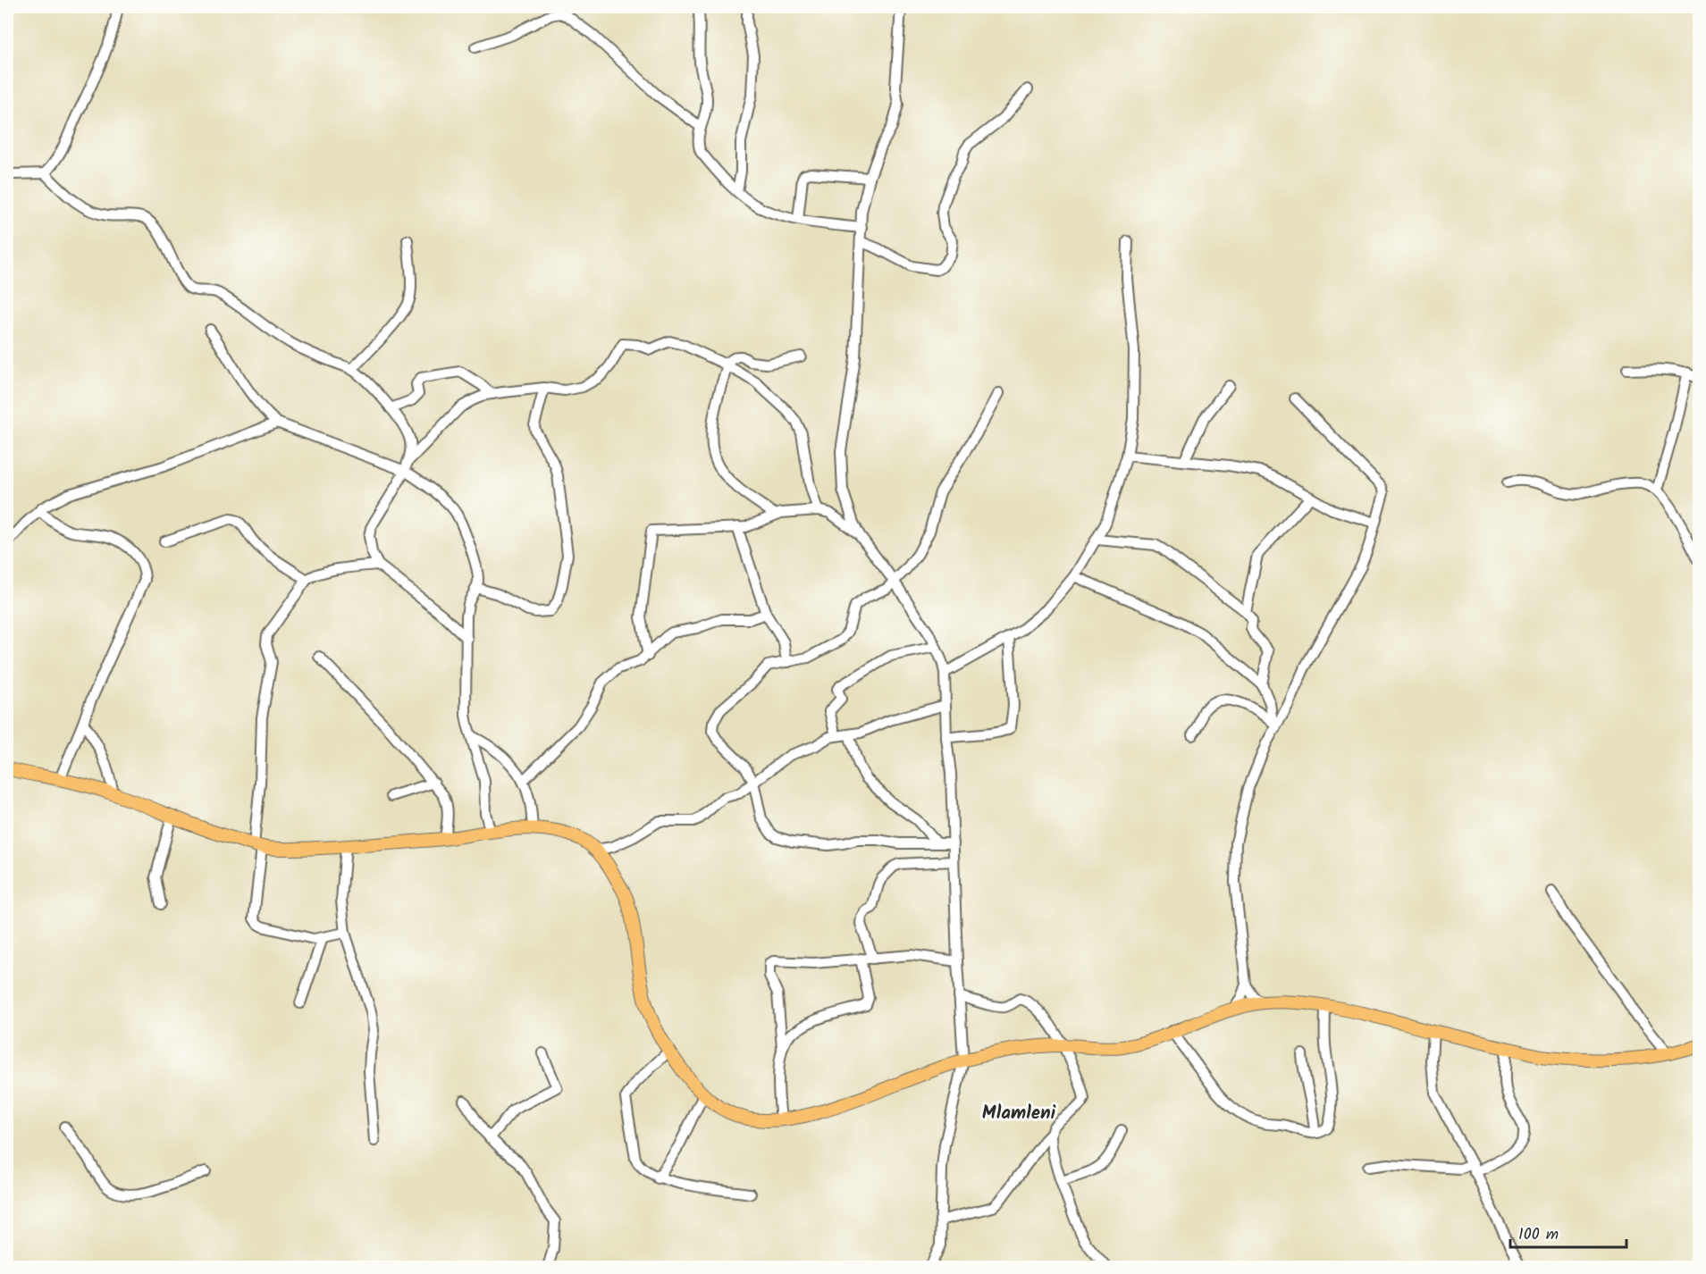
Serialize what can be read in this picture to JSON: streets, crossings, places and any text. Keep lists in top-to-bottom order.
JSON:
{
  "districts": ["Mlamleni"],
  "scale_bar": "100 m"
}
